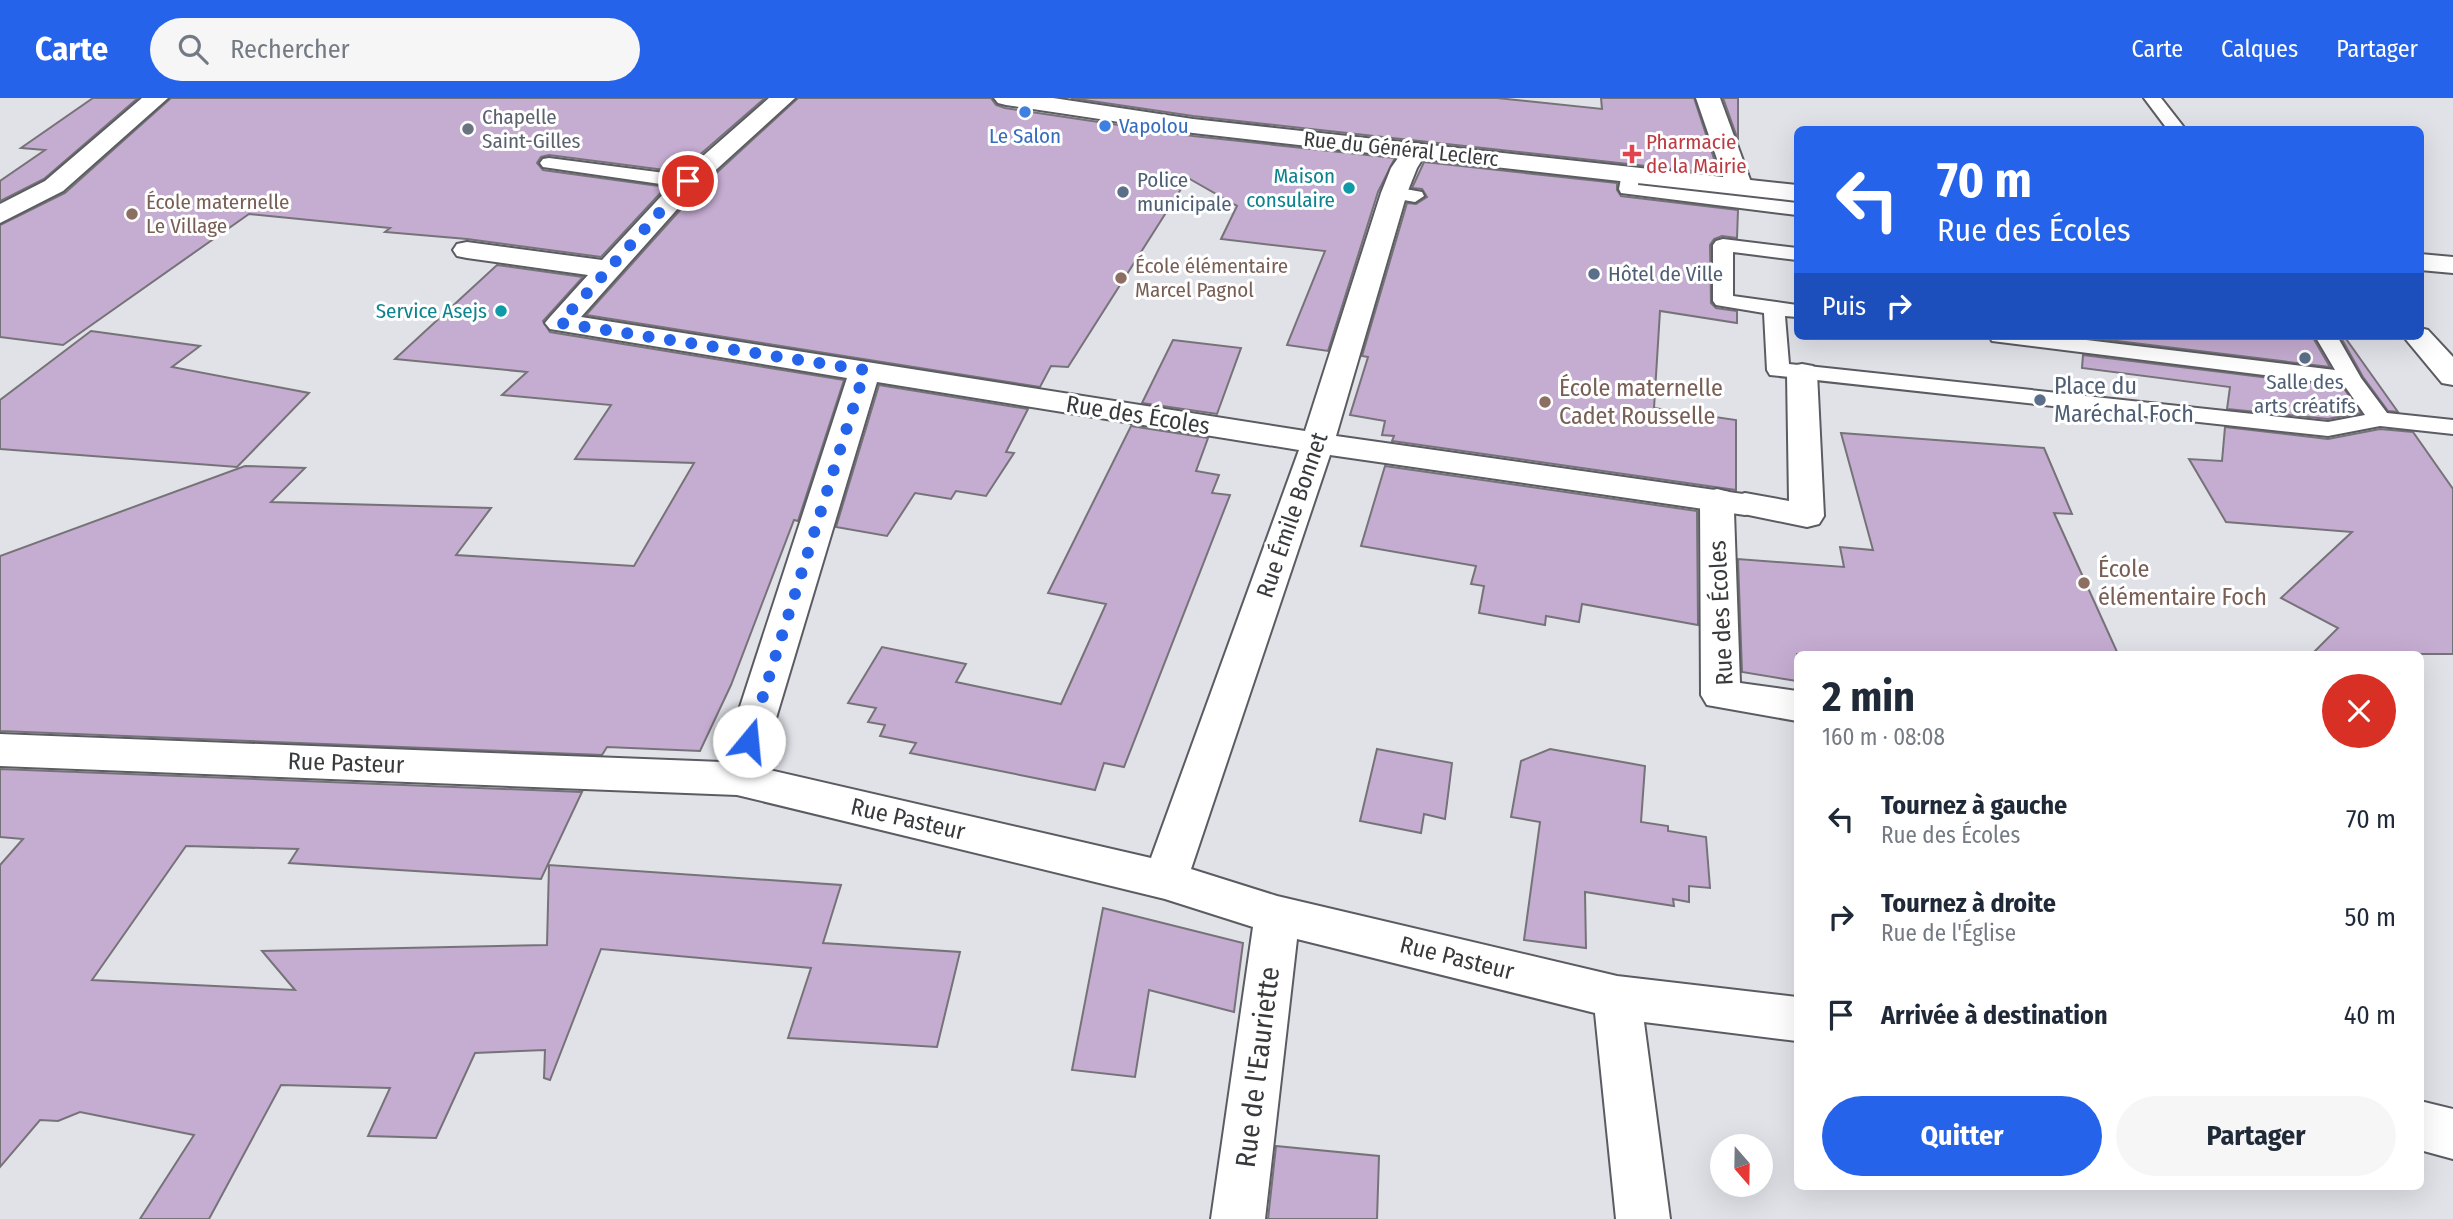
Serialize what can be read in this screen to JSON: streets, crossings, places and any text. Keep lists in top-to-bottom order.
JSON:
{
  "streets": {
    "street": [
      "Rue du Général Leclerc",
      "Rue des Écoles",
      "Rue Émile Bonnet",
      "Rue Pasteur",
      "Rue de l'Eauriette"
    ]
  },
  "crossings": [
    ["Rue du Général Leclerc", "Rue Émile Bonnet"],
    ["Rue des Écoles", "Rue Émile Bonnet"],
    ["Rue Émile Bonnet", "Rue Pasteur"],
    ["Rue Pasteur", "Rue de l'Eauriette"]
  ],
  "places": {
    "other": [
      "Le Salon",
      "Vapolou",
      "Chapelle Saint-Gilles",
      "Maison consulaire",
      "Police municipale",
      "École maternelle Le Village",
      "Hôtel de Ville",
      "École élémentaire Marcel Pagnol",
      "Service Asejs",
      "Salle des arts créatifs",
      "Place du Maréchal Foch",
      "École maternelle Cadet Rousselle",
      "École élémentaire Foch"
    ],
    "health": ["Pharmacie de la Mairie"]
  },
  "north": "bottom",
  "page": {
    "header": "Carte",
    "search": "Rechercher",
    "nav": ["Carte", "Calques", "Partager"],
    "turn": ["70 m", "Rue des Écoles"],
    "then": "Puis",
    "heading": ["2 min", "160 m · 08:08"],
    "list": [
      {
        "name": "Tournez à gauche",
        "note": "Rue des Écoles",
        "value": "70 m"
      },
      {
        "name": "Tournez à droite",
        "note": "Rue de l'Église",
        "value": "50 m"
      },
      {
        "name": "Arrivée à destination",
        "value": "40 m"
      }
    ],
    "buttons": ["Quitter", "Partager"]
  }
}
